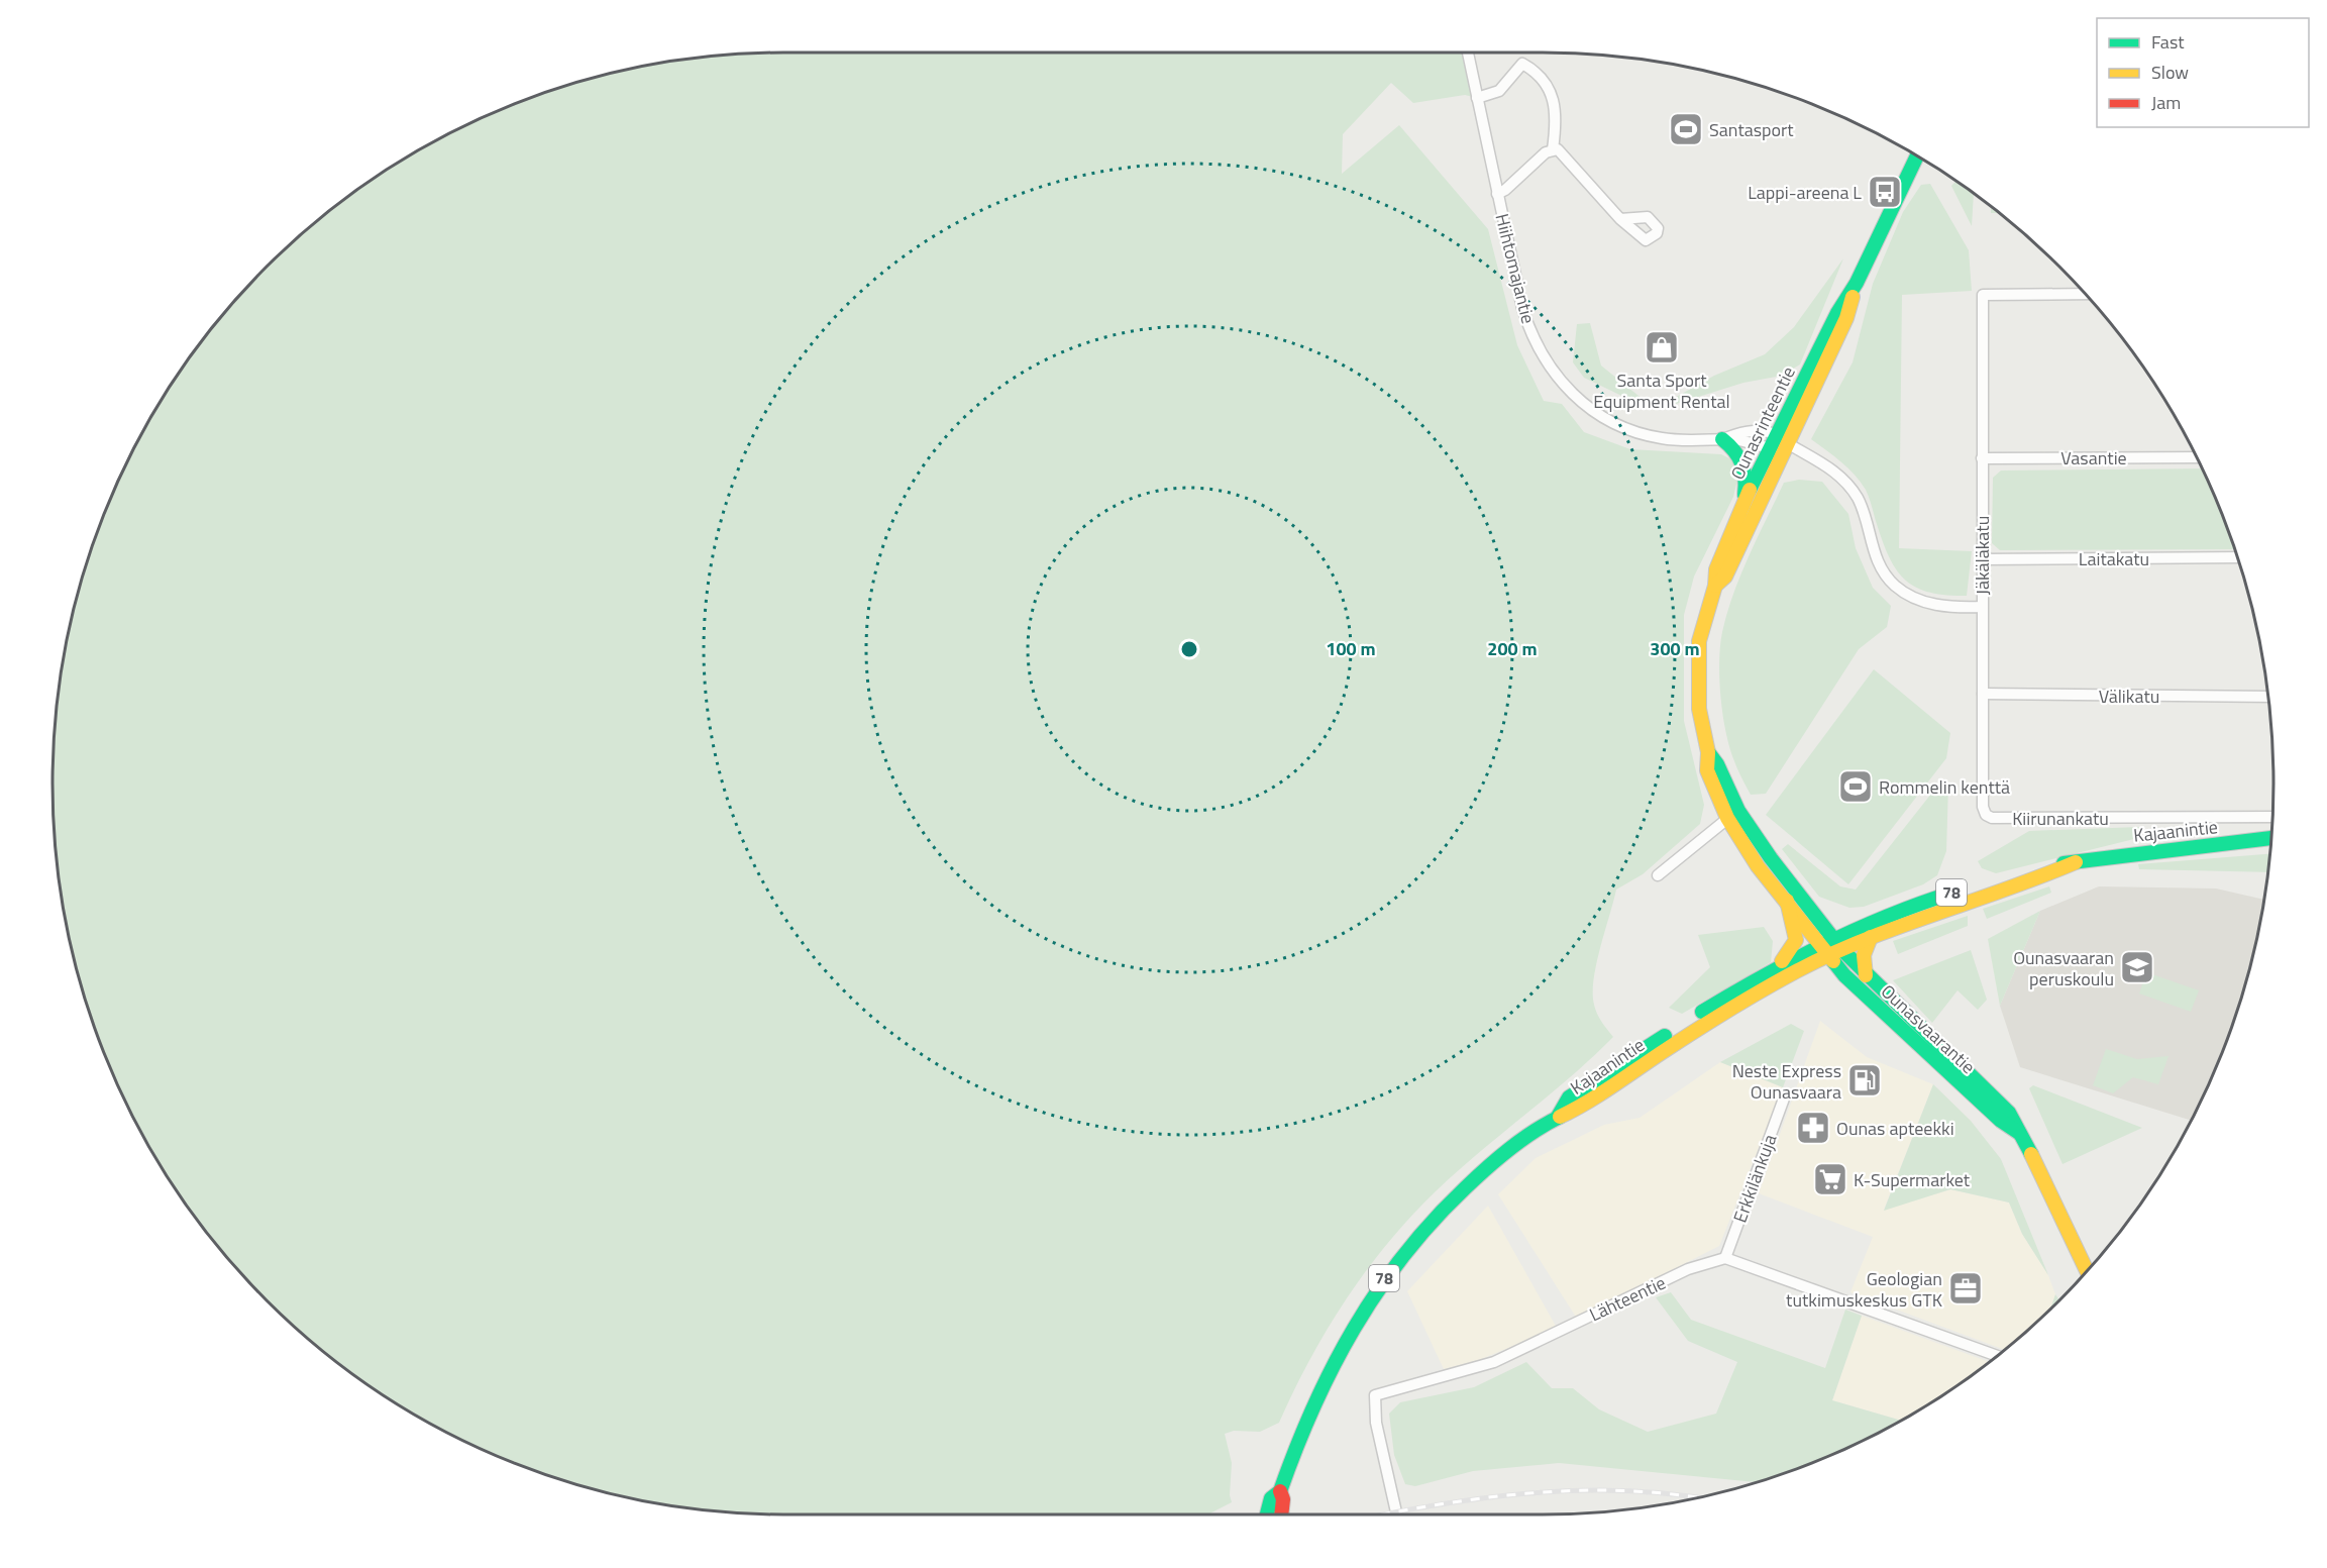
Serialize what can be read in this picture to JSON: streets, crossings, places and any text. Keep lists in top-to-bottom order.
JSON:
{
  "streets": {
    "main road": [
      "Ounasrinteentie",
      "Kajaanintie",
      "78",
      "Ounasvaarantie"
    ],
    "street": [
      "Hiihtomajantie",
      "Vasantie",
      "Jäkäläkatu",
      "Laitakatu",
      "Välikatu",
      "Kiirunankatu",
      "Erkkilänkuja",
      "Lähteentie"
    ]
  },
  "crossings": [
    ["Hiihtomajantie", "Ounasrinteentie"],
    ["Ounasrinteentie", "Kajaanintie"],
    ["Ounasrinteentie", "Ounasvaarantie"],
    ["Vasantie", "Jäkäläkatu"],
    ["Jäkäläkatu", "Laitakatu"],
    ["Jäkäläkatu", "Välikatu"],
    ["Jäkäläkatu", "Kiirunankatu"],
    ["Kajaanintie", "78"],
    ["Kajaanintie", "Ounasvaarantie"],
    ["Erkkilänkuja", "Lähteentie"]
  ],
  "places": {
    "sports": ["Santasport", "Rommelin kenttä"],
    "bus stop": ["Lappi-areena L"],
    "shop": ["Santa Sport Equipment Rental"],
    "school or university": ["Ounasvaaran peruskoulu"],
    "fuel station": ["Neste Express Ounasvaara"],
    "pharmacy": ["Ounas apteekki"],
    "supermarket": ["K-Supermarket"],
    "office": ["Geologian tutkimuskeskus GTK"]
  },
  "legend": ["Fast", "Slow", "Jam"],
  "rings": ["100 m", "200 m", "300 m"]
}
